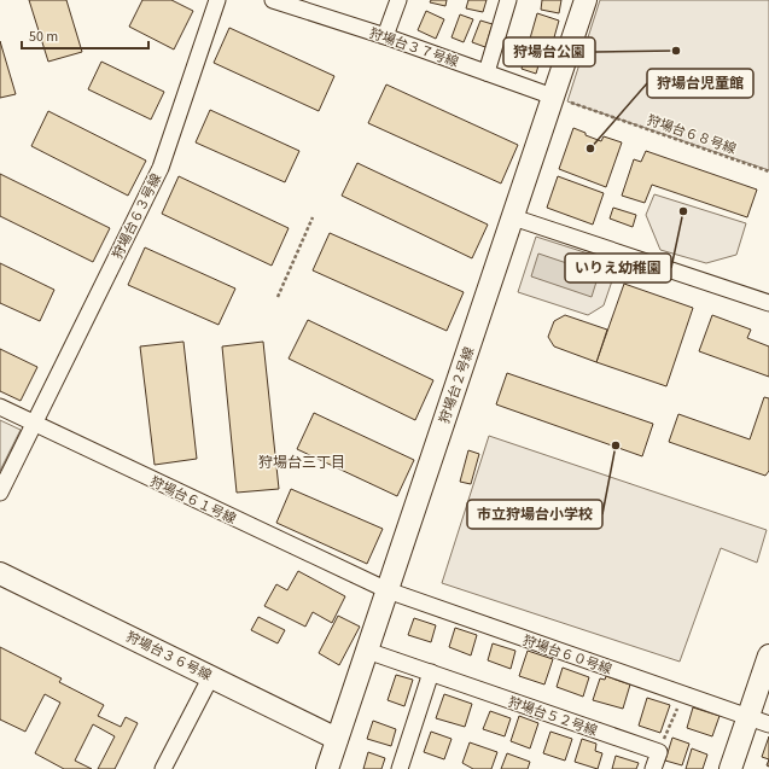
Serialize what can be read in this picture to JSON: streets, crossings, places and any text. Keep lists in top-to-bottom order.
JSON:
{
  "streets": {
    "street": [
      "狩場台３７号線",
      "狩場台６３号線",
      "狩場台２号線",
      "狩場台６１号線",
      "狩場台６０号線",
      "狩場台３６号線",
      "狩場台５２号線"
    ],
    "path": ["狩場台６８号線"]
  },
  "crossings": [
    ["狩場台３７号線", "狩場台６８号線"],
    ["狩場台３７号線", "狩場台２号線"],
    ["狩場台６８号線", "狩場台２号線"],
    ["狩場台６３号線", "狩場台６１号線"],
    ["狩場台２号線", "狩場台６１号線"],
    ["狩場台２号線", "狩場台６０号線"],
    ["狩場台２号線", "狩場台３６号線"],
    ["狩場台２号線", "狩場台５２号線"],
    ["狩場台６１号線", "狩場台６０号線"]
  ],
  "districts": ["狩場台三丁目"],
  "places": [
    "狩場台公園",
    "狩場台児童館",
    "いりえ幼稚園",
    "市立狩場台小学校"
  ],
  "scale_bar": "50 m"
}
